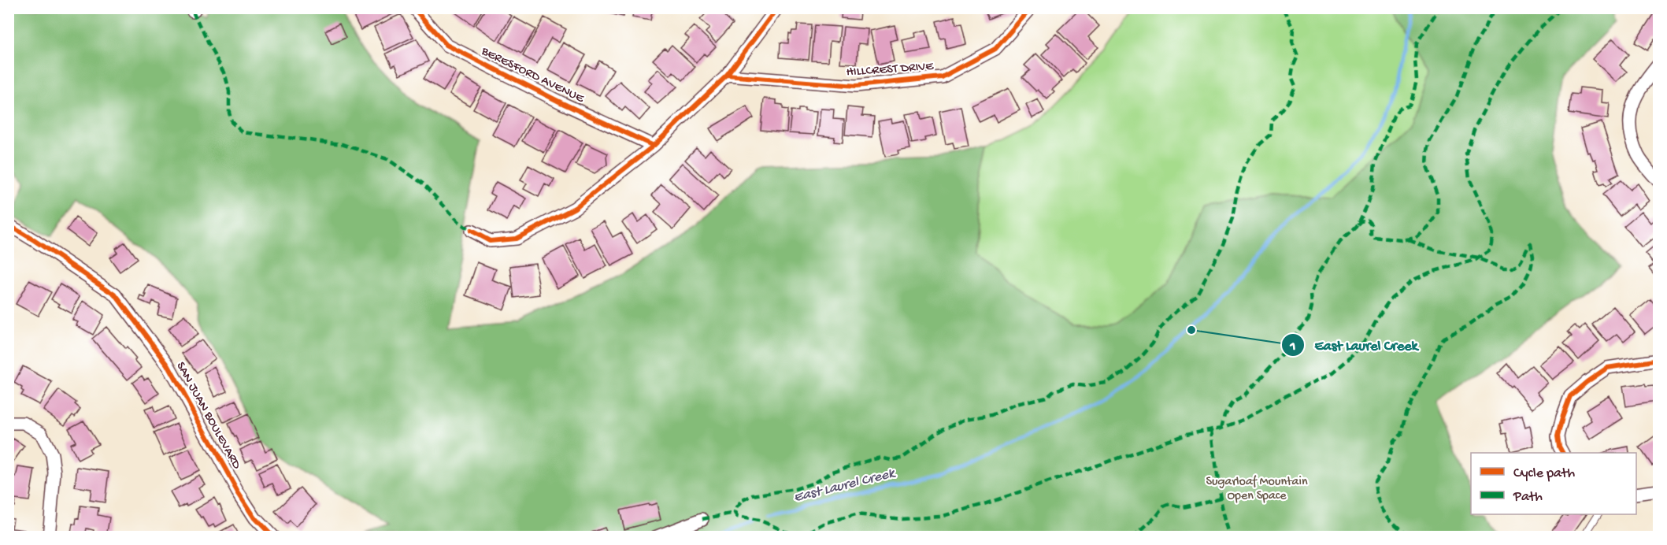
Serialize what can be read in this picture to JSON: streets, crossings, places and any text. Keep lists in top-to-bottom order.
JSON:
{
  "streets": {
    "street": ["HILLCREST DRIVE", "BERESFORD AVENUE", "SAN JUAN BOULEVARD"]
  },
  "water": ["East Laurel Creek"],
  "parks": ["Sugarloaf Mountain Open Space"],
  "places": ["East Laurel Creek"],
  "legend": ["Cycle path", "Path"]
}
